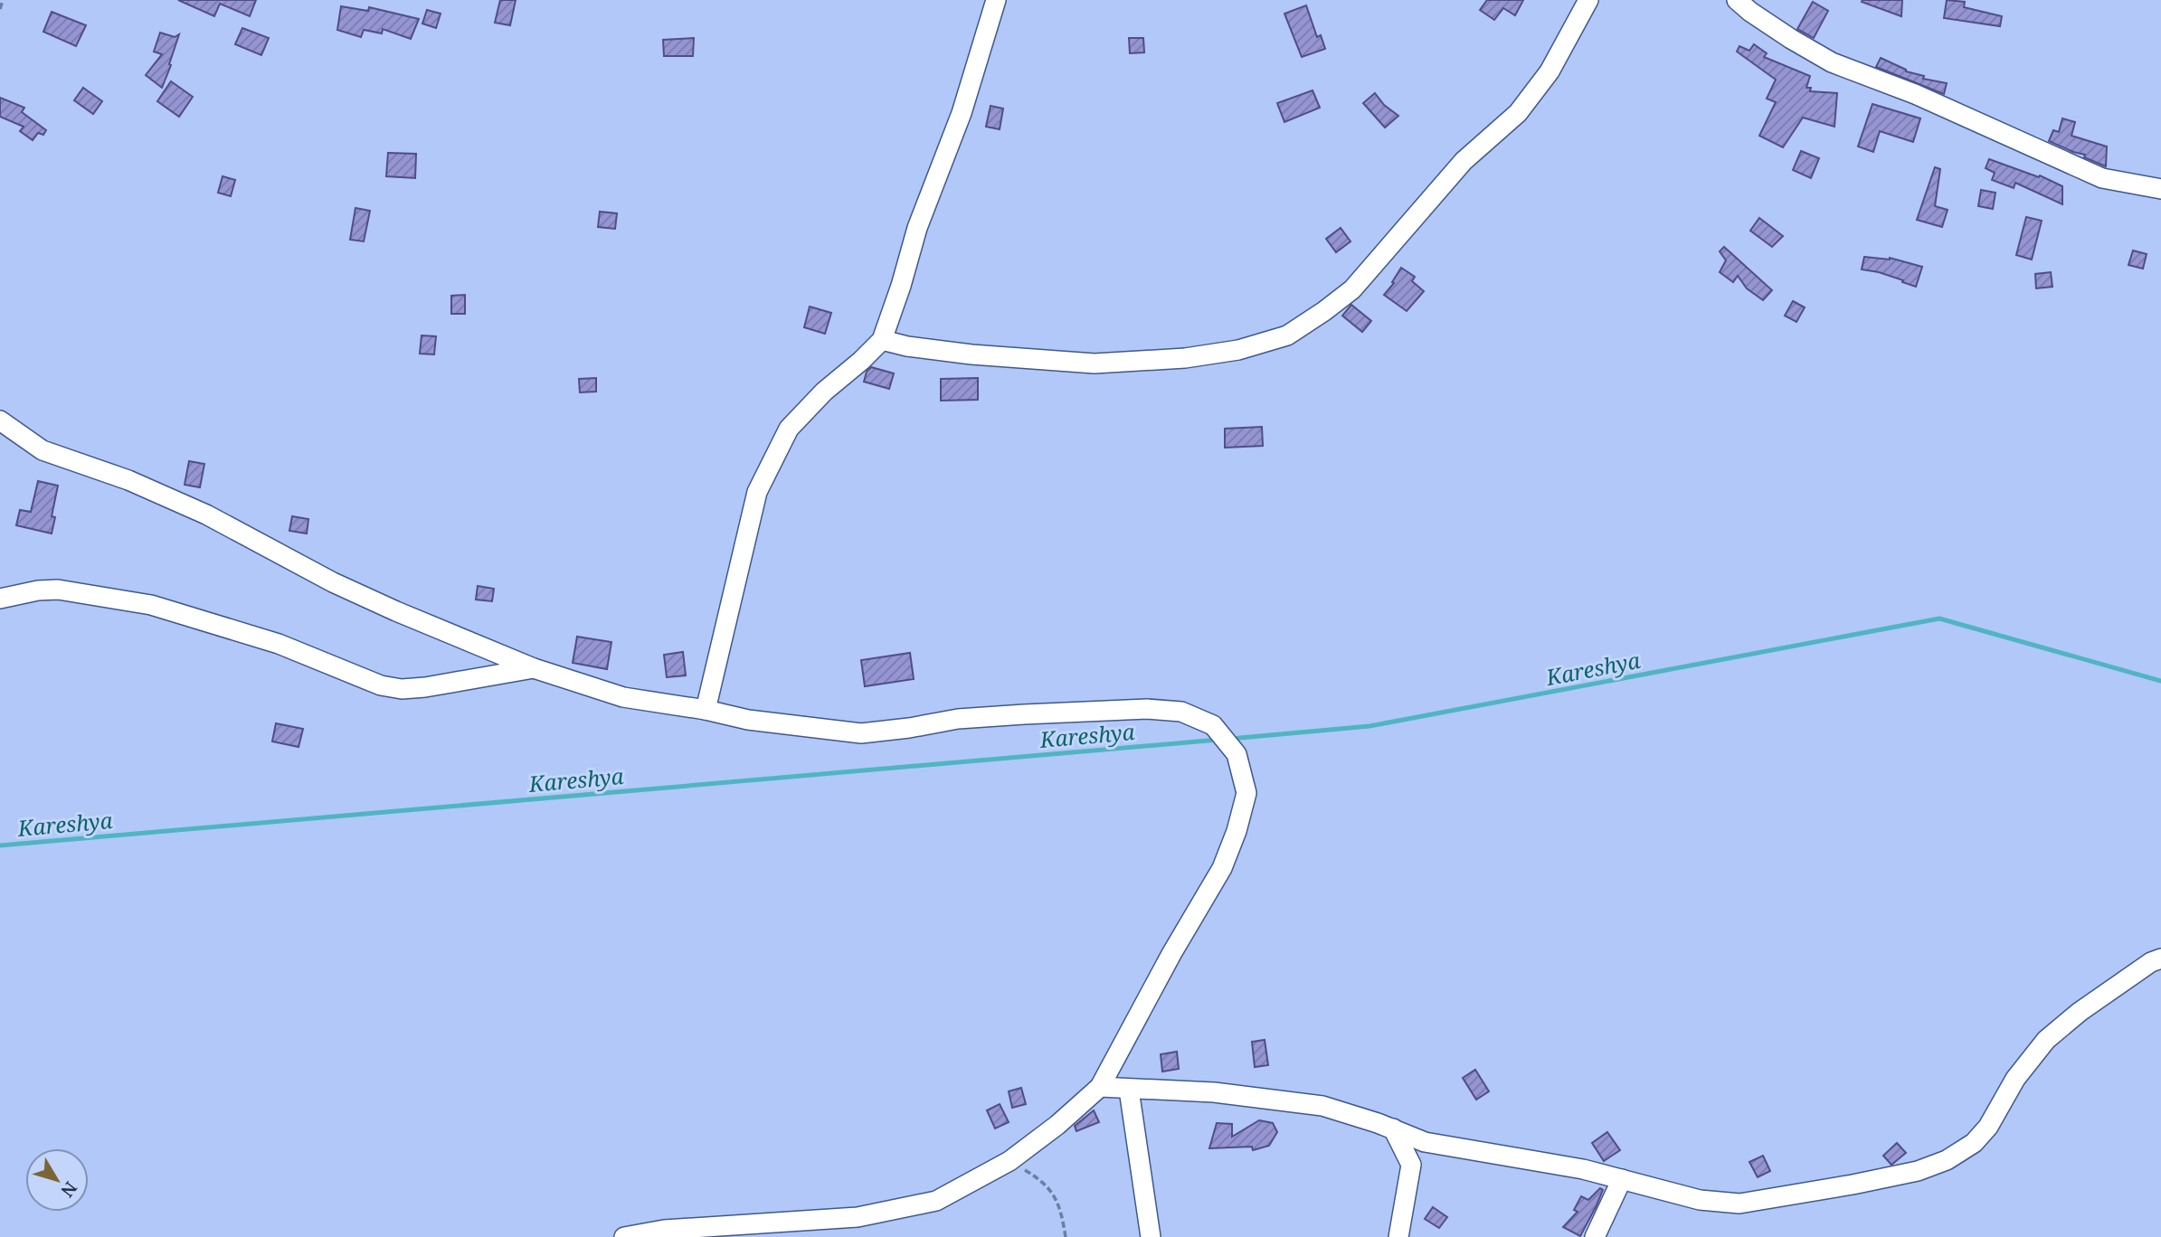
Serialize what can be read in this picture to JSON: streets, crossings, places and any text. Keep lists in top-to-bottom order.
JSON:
{
  "water": ["Kareshya"],
  "north": "bottom right"
}
